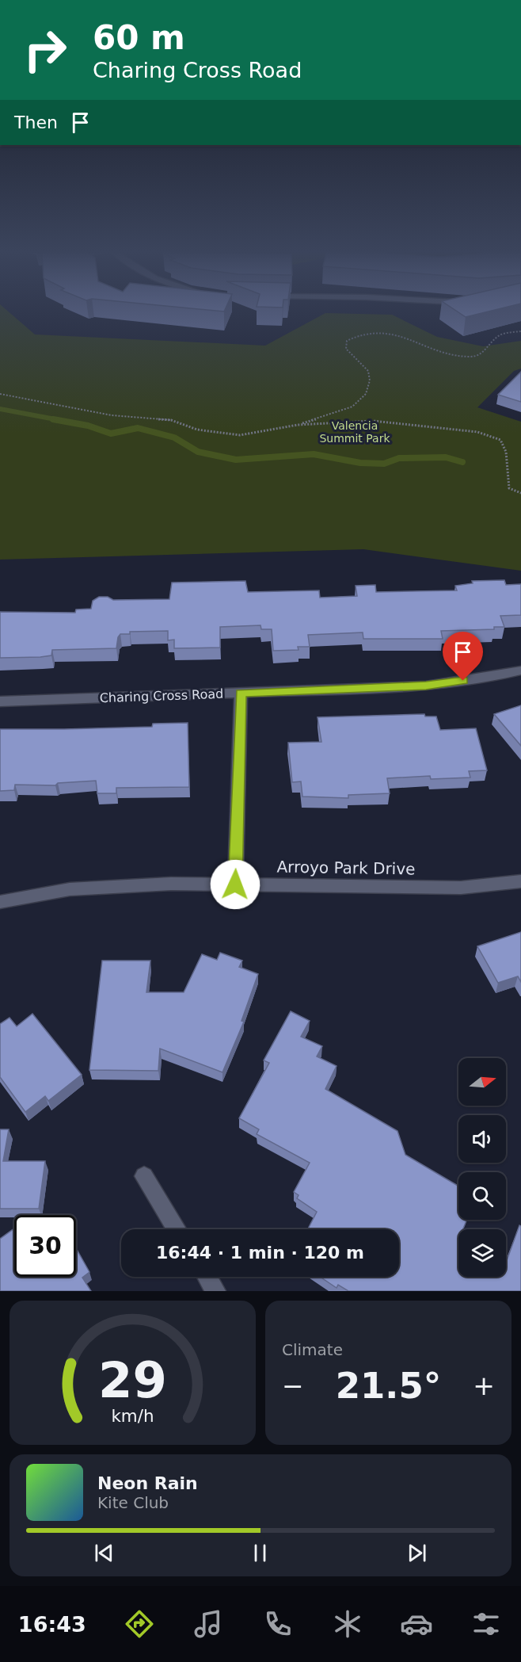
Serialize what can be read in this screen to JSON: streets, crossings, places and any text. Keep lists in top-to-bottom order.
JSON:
{
  "streets": {
    "street": ["Charing Cross Road", "Arroyo Park Drive"]
  },
  "parks": ["Valencia Summit Park"],
  "north": "right",
  "page": {
    "turn": ["60 m", "Charing Cross Road"],
    "then": "Then",
    "limit": "30",
    "trip": "16:44 · 1 min · 120 m",
    "tile": "Climate",
    "heat": ["−", "21.5°", "+"],
    "song": ["Neon Rain", "Kite Club"],
    "tabs": "16:43",
    "gauge": ["29", "km/h"]
  }
}
